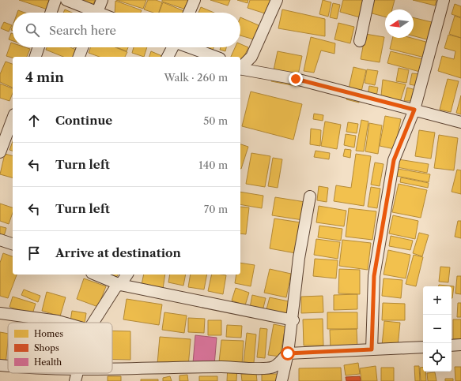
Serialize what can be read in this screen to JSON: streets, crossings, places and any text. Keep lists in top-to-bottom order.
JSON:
{
  "legend": ["Homes", "Shops", "Health"],
  "north": "left",
  "page": {
    "search": "Search here",
    "heading": ["4 min", "Walk · 260 m"],
    "list": [
      ["Continue", "50 m"],
      ["Turn left", "140 m"],
      ["Turn left", "70 m"],
      "Arrive at destination"
    ],
    "map_buttons": ["+", "−"]
  }
}
